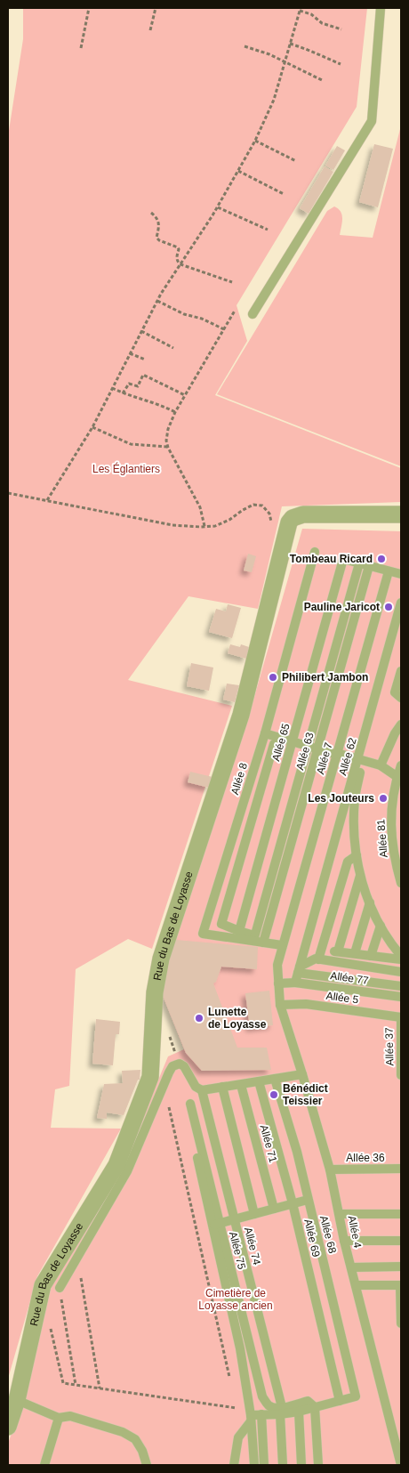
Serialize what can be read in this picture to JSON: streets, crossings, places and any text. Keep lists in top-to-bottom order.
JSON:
{
  "streets": {
    "street": ["Rue du Bas de Loyasse"],
    "lane": [
      "Allée 65",
      "Allée 63",
      "Allée 62",
      "Allée 7",
      "Allée 8",
      "Allée 81",
      "Allée 77",
      "Allée 5",
      "Allée 37",
      "Allée 71",
      "Allée 36",
      "Allée 4",
      "Allée 68",
      "Allée 69",
      "Allée 74",
      "Allée 75"
    ]
  },
  "crossings": [
    ["Allée 63", "Allée 8"],
    ["Allée 62", "Allée 77"],
    ["Allée 7", "Allée 8"],
    ["Allée 7", "Allée 77"],
    ["Allée 7", "Allée 5"],
    ["Allée 7", "Allée 4"],
    ["Allée 5", "Allée 37"],
    ["Allée 5", "Allée 4"],
    ["Allée 36", "Allée 4"],
    ["Allée 68", "Allée 69"],
    ["Allée 74", "Allée 75"]
  ],
  "parks": ["Les Églantiers", "Cimetière de Loyasse ancien"],
  "places": [
    "Tombeau Ricard",
    "Pauline Jaricot",
    "Philibert Jambon",
    "Les Jouteurs",
    "Lunette de Loyasse",
    "Bénédict Teissier"
  ]
}
